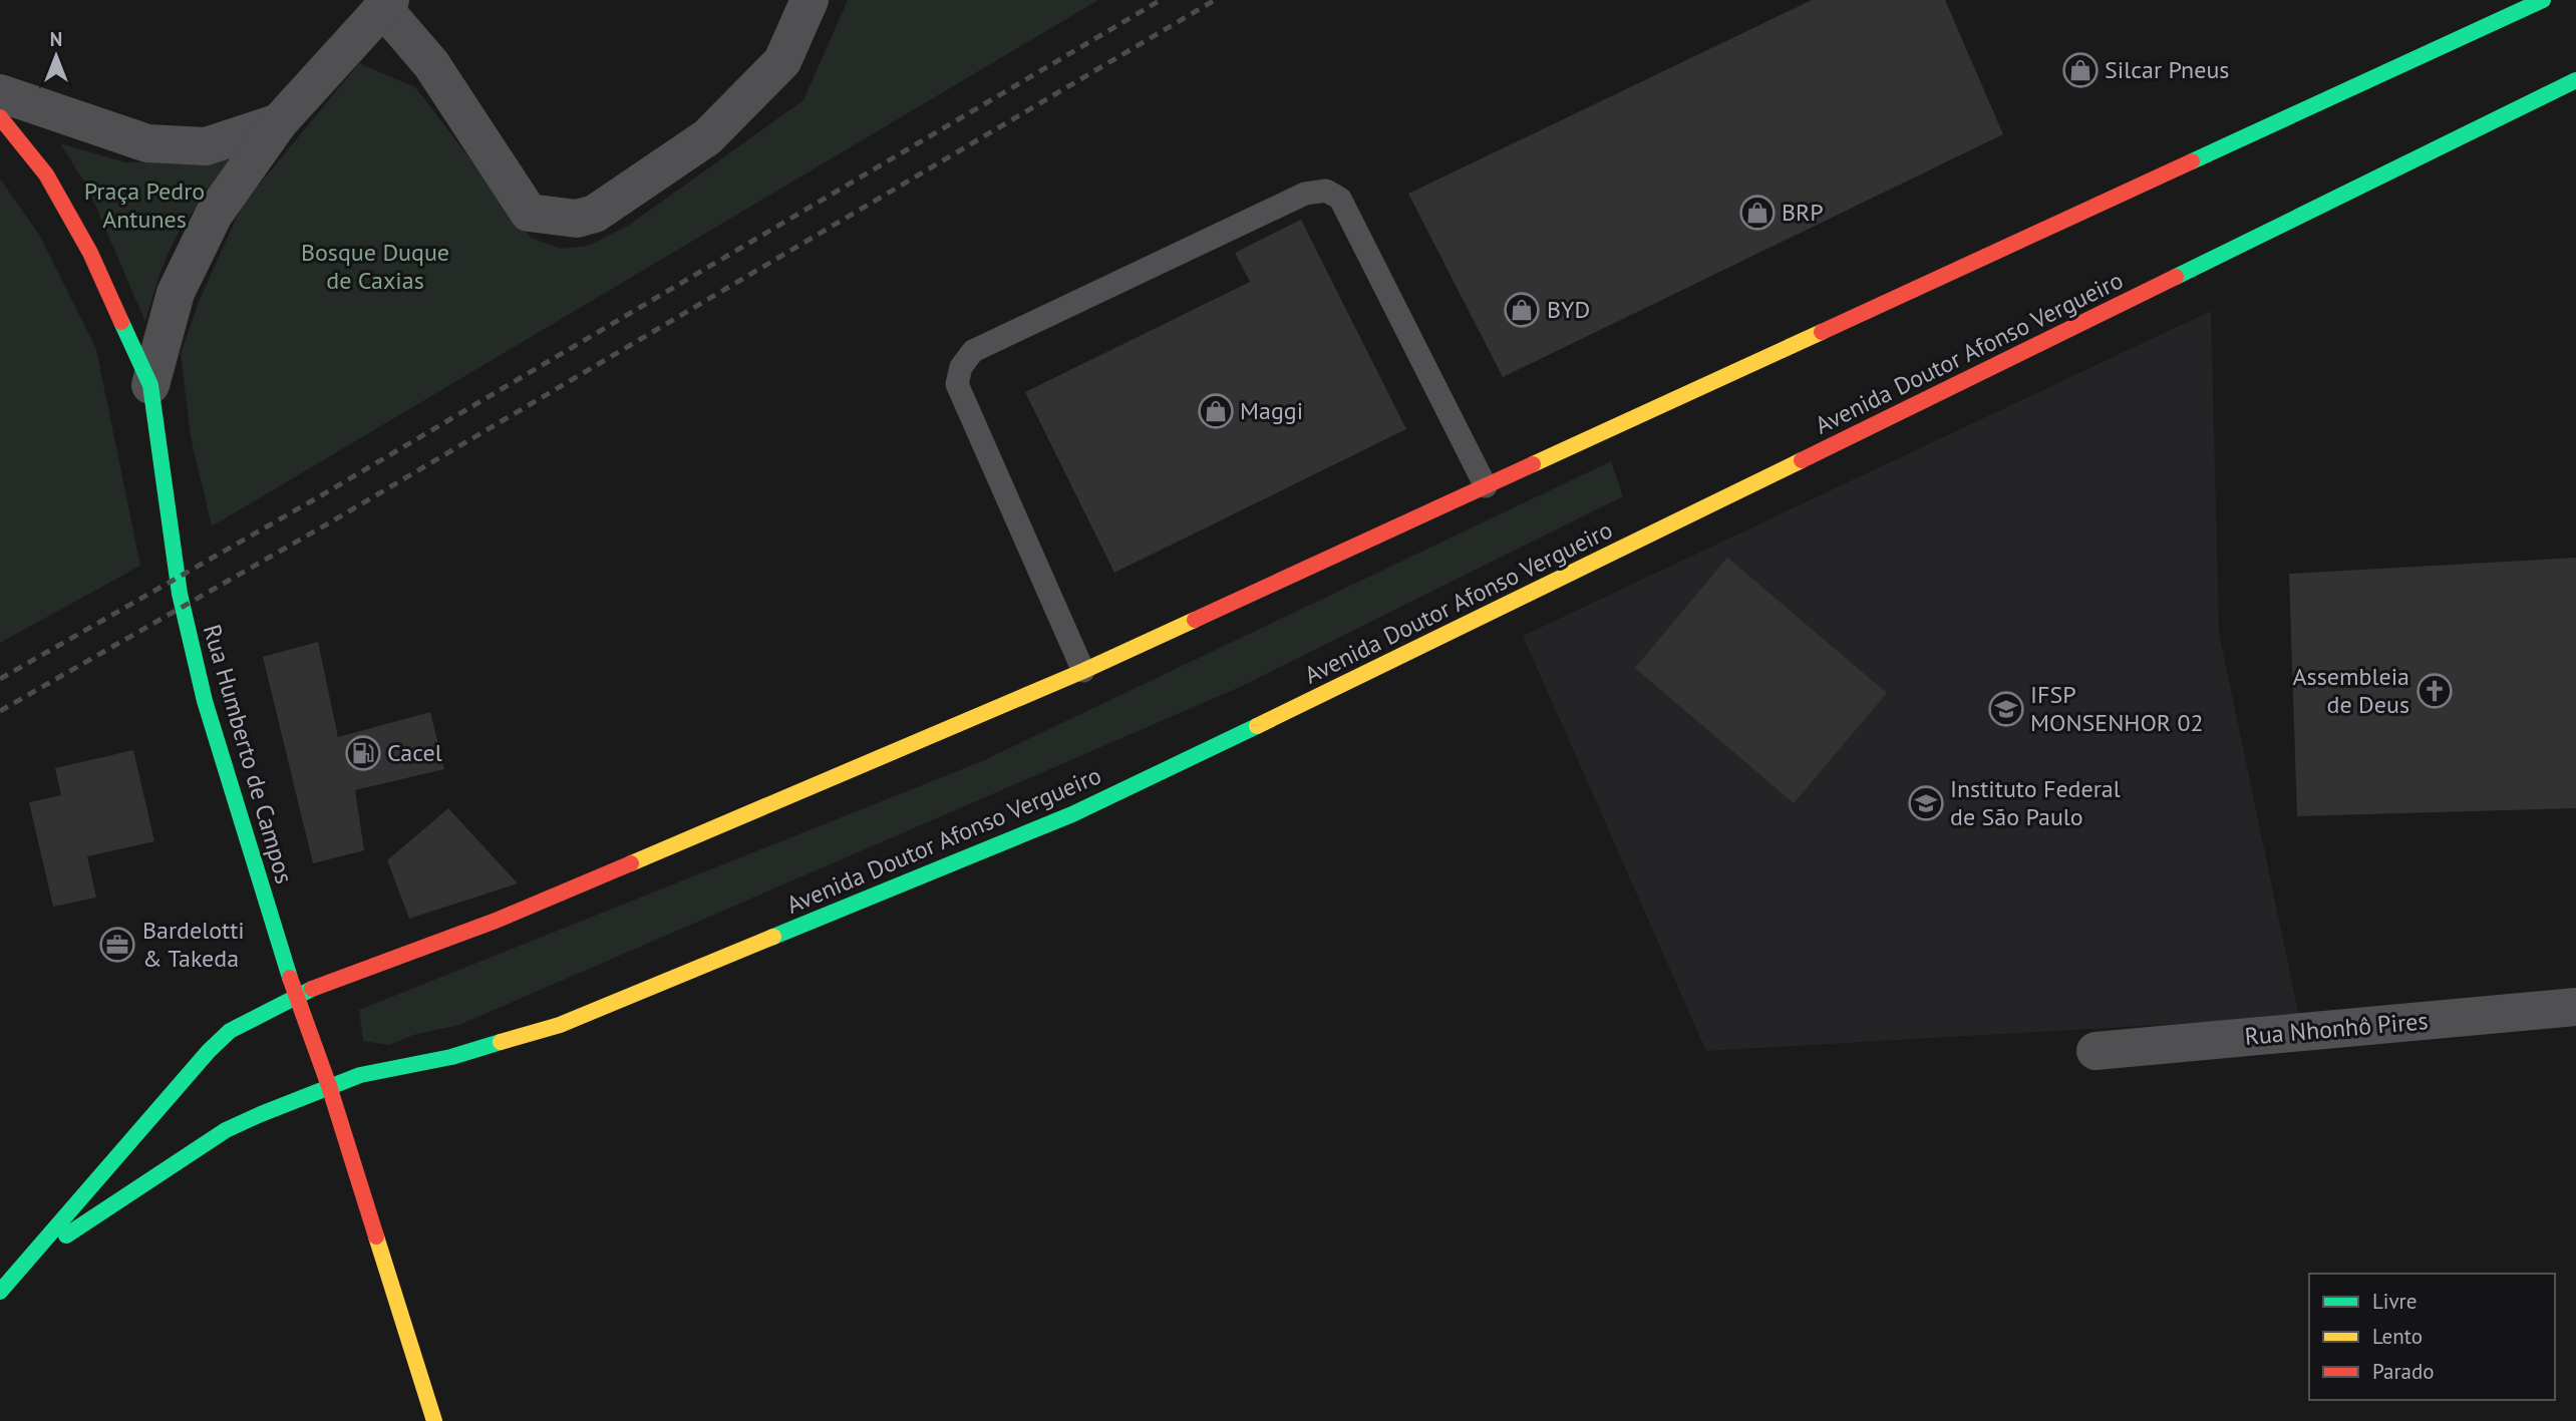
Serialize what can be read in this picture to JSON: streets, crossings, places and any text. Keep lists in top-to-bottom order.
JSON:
{
  "streets": {
    "main road": ["Avenida Doutor Afonso Vergueiro", "Rua Humberto de Campos"],
    "street": ["Rua Nhonhô Pires"]
  },
  "crossings": [
    ["Avenida Doutor Afonso Vergueiro", "Rua Humberto de Campos"]
  ],
  "parks": ["Praça Pedro Antunes", "Bosque Duque de Caxias"],
  "places": {
    "shop": [
      "Silcar Pneus",
      "BRP",
      "BYD",
      "Maggi"
    ],
    "church": ["Assembleia de Deus"],
    "school or university": ["IFSP MONSENHOR 02", "Instituto Federal de São Paulo"],
    "fuel station": ["Cacel"],
    "office": ["Bardelotti & Takeda"]
  },
  "legend": ["Livre", "Lento", "Parado"],
  "north": "top"
}
